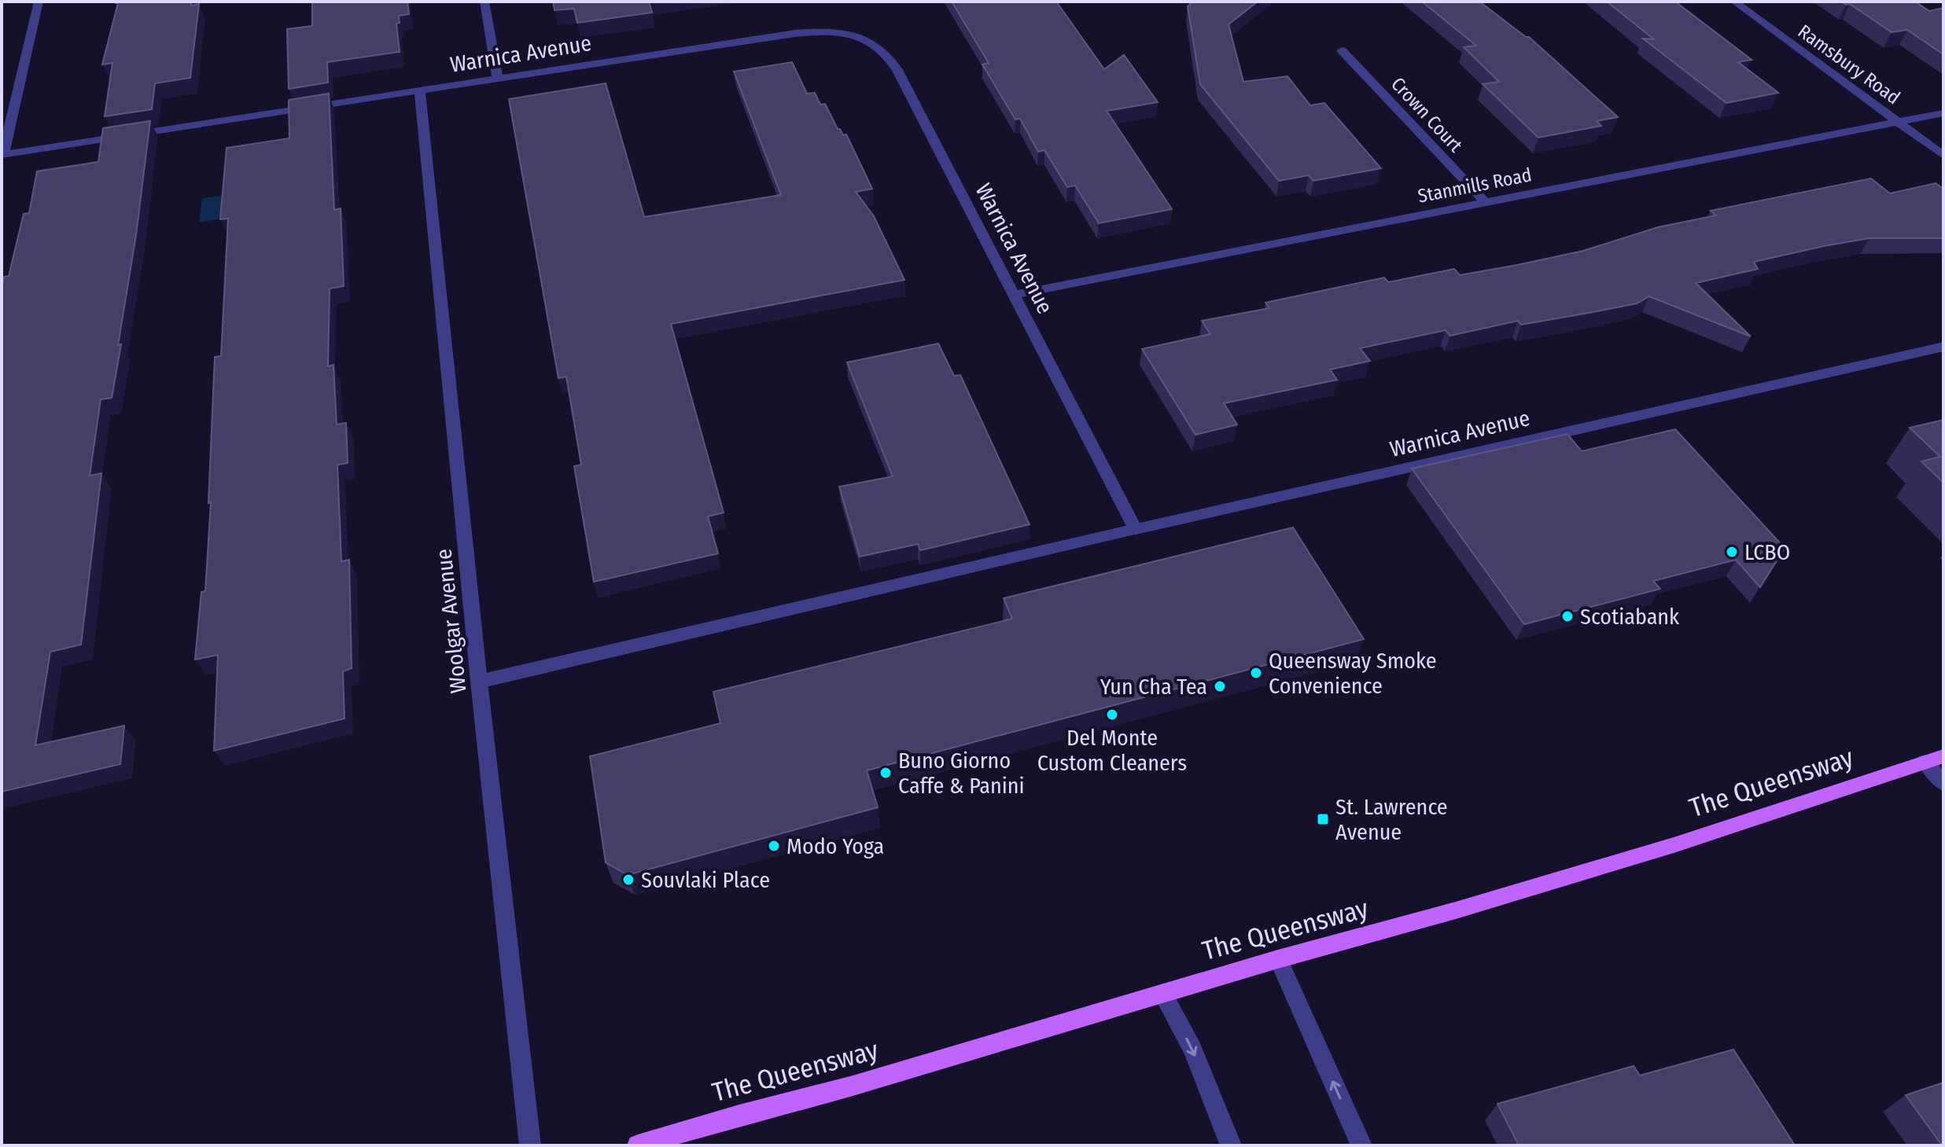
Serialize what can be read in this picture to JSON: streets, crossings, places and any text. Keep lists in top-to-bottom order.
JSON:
{
  "streets": {
    "main road": ["The Queensway"],
    "street": [
      "Warnica Avenue",
      "Ramsbury Road",
      "Crown Court",
      "Stanmills Road",
      "Woolgar Avenue"
    ]
  },
  "crossings": [
    ["Warnica Avenue", "Stanmills Road"],
    ["Warnica Avenue", "Woolgar Avenue"],
    ["Ramsbury Road", "Stanmills Road"],
    ["Crown Court", "Stanmills Road"]
  ],
  "places": {
    "other": [
      "LCBO",
      "Scotiabank",
      "Queensway Smoke Convenience",
      "Yun Cha Tea",
      "Del Monte Custom Cleaners",
      "Buno Giorno Caffe & Panini",
      "Modo Yoga",
      "Souvlaki Place"
    ],
    "transit": ["St. Lawrence Avenue"]
  }
}
